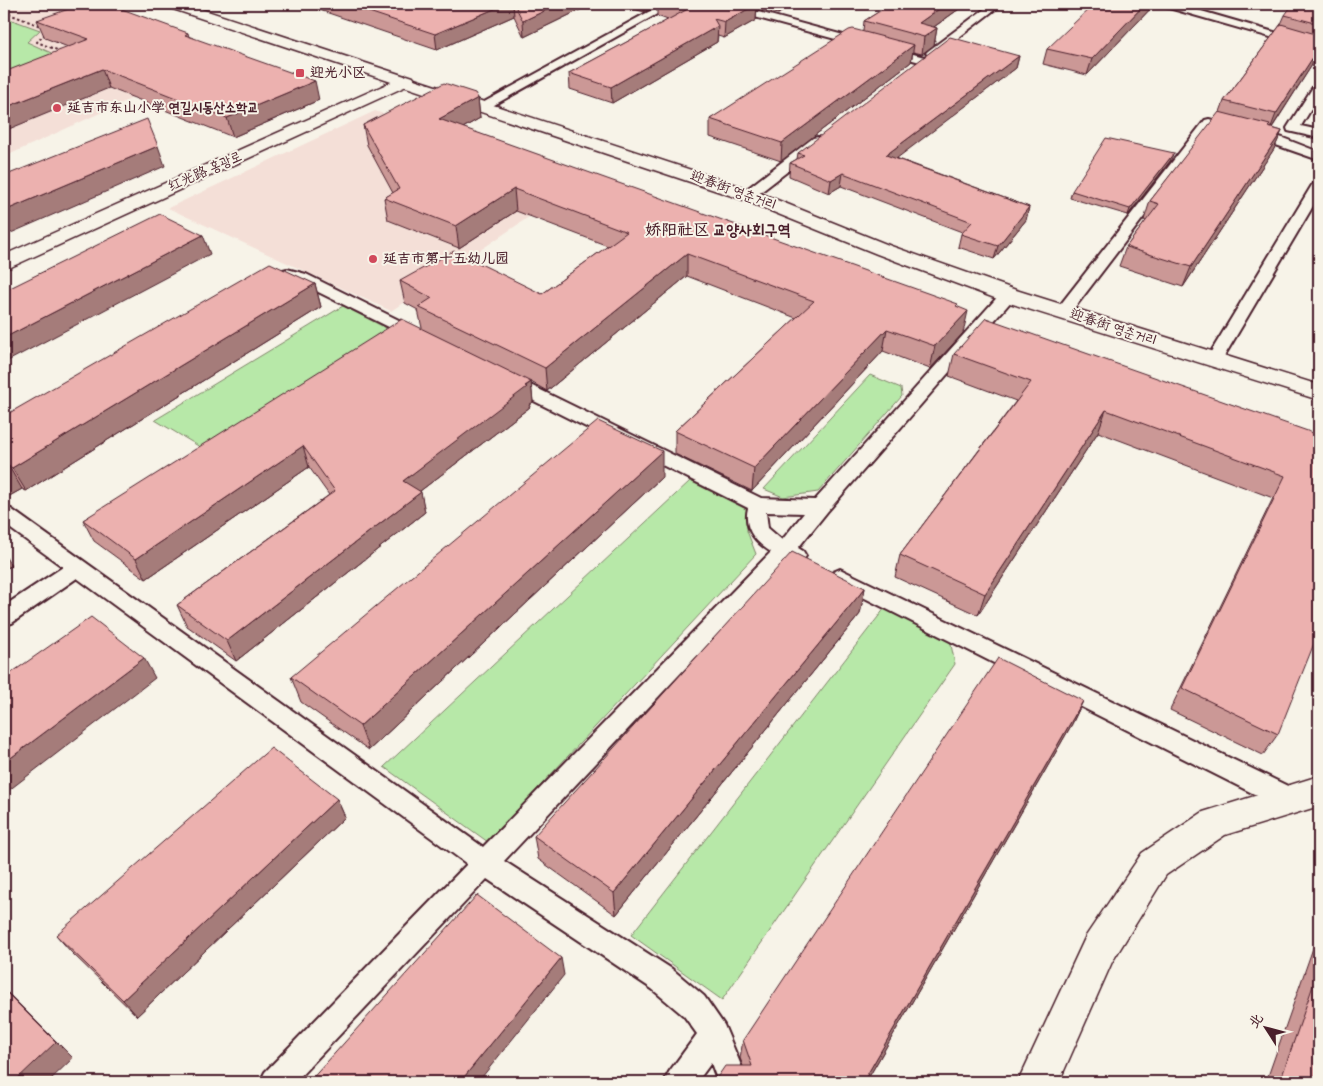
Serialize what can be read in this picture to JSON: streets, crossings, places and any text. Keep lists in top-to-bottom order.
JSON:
{
  "streets": {
    "street": ["红光路 홍광로", "迎春街 영춘거리"]
  },
  "crossings": [
    ["红光路 홍광로", "迎春街 영춘거리"]
  ],
  "districts": ["娇阳社区 교양사회구역"],
  "places": {
    "transit": ["迎光小区"],
    "other": ["延吉市东山小学 연길시동산소학교", "延吉市第十五幼儿园"]
  },
  "north": "top left"
}
